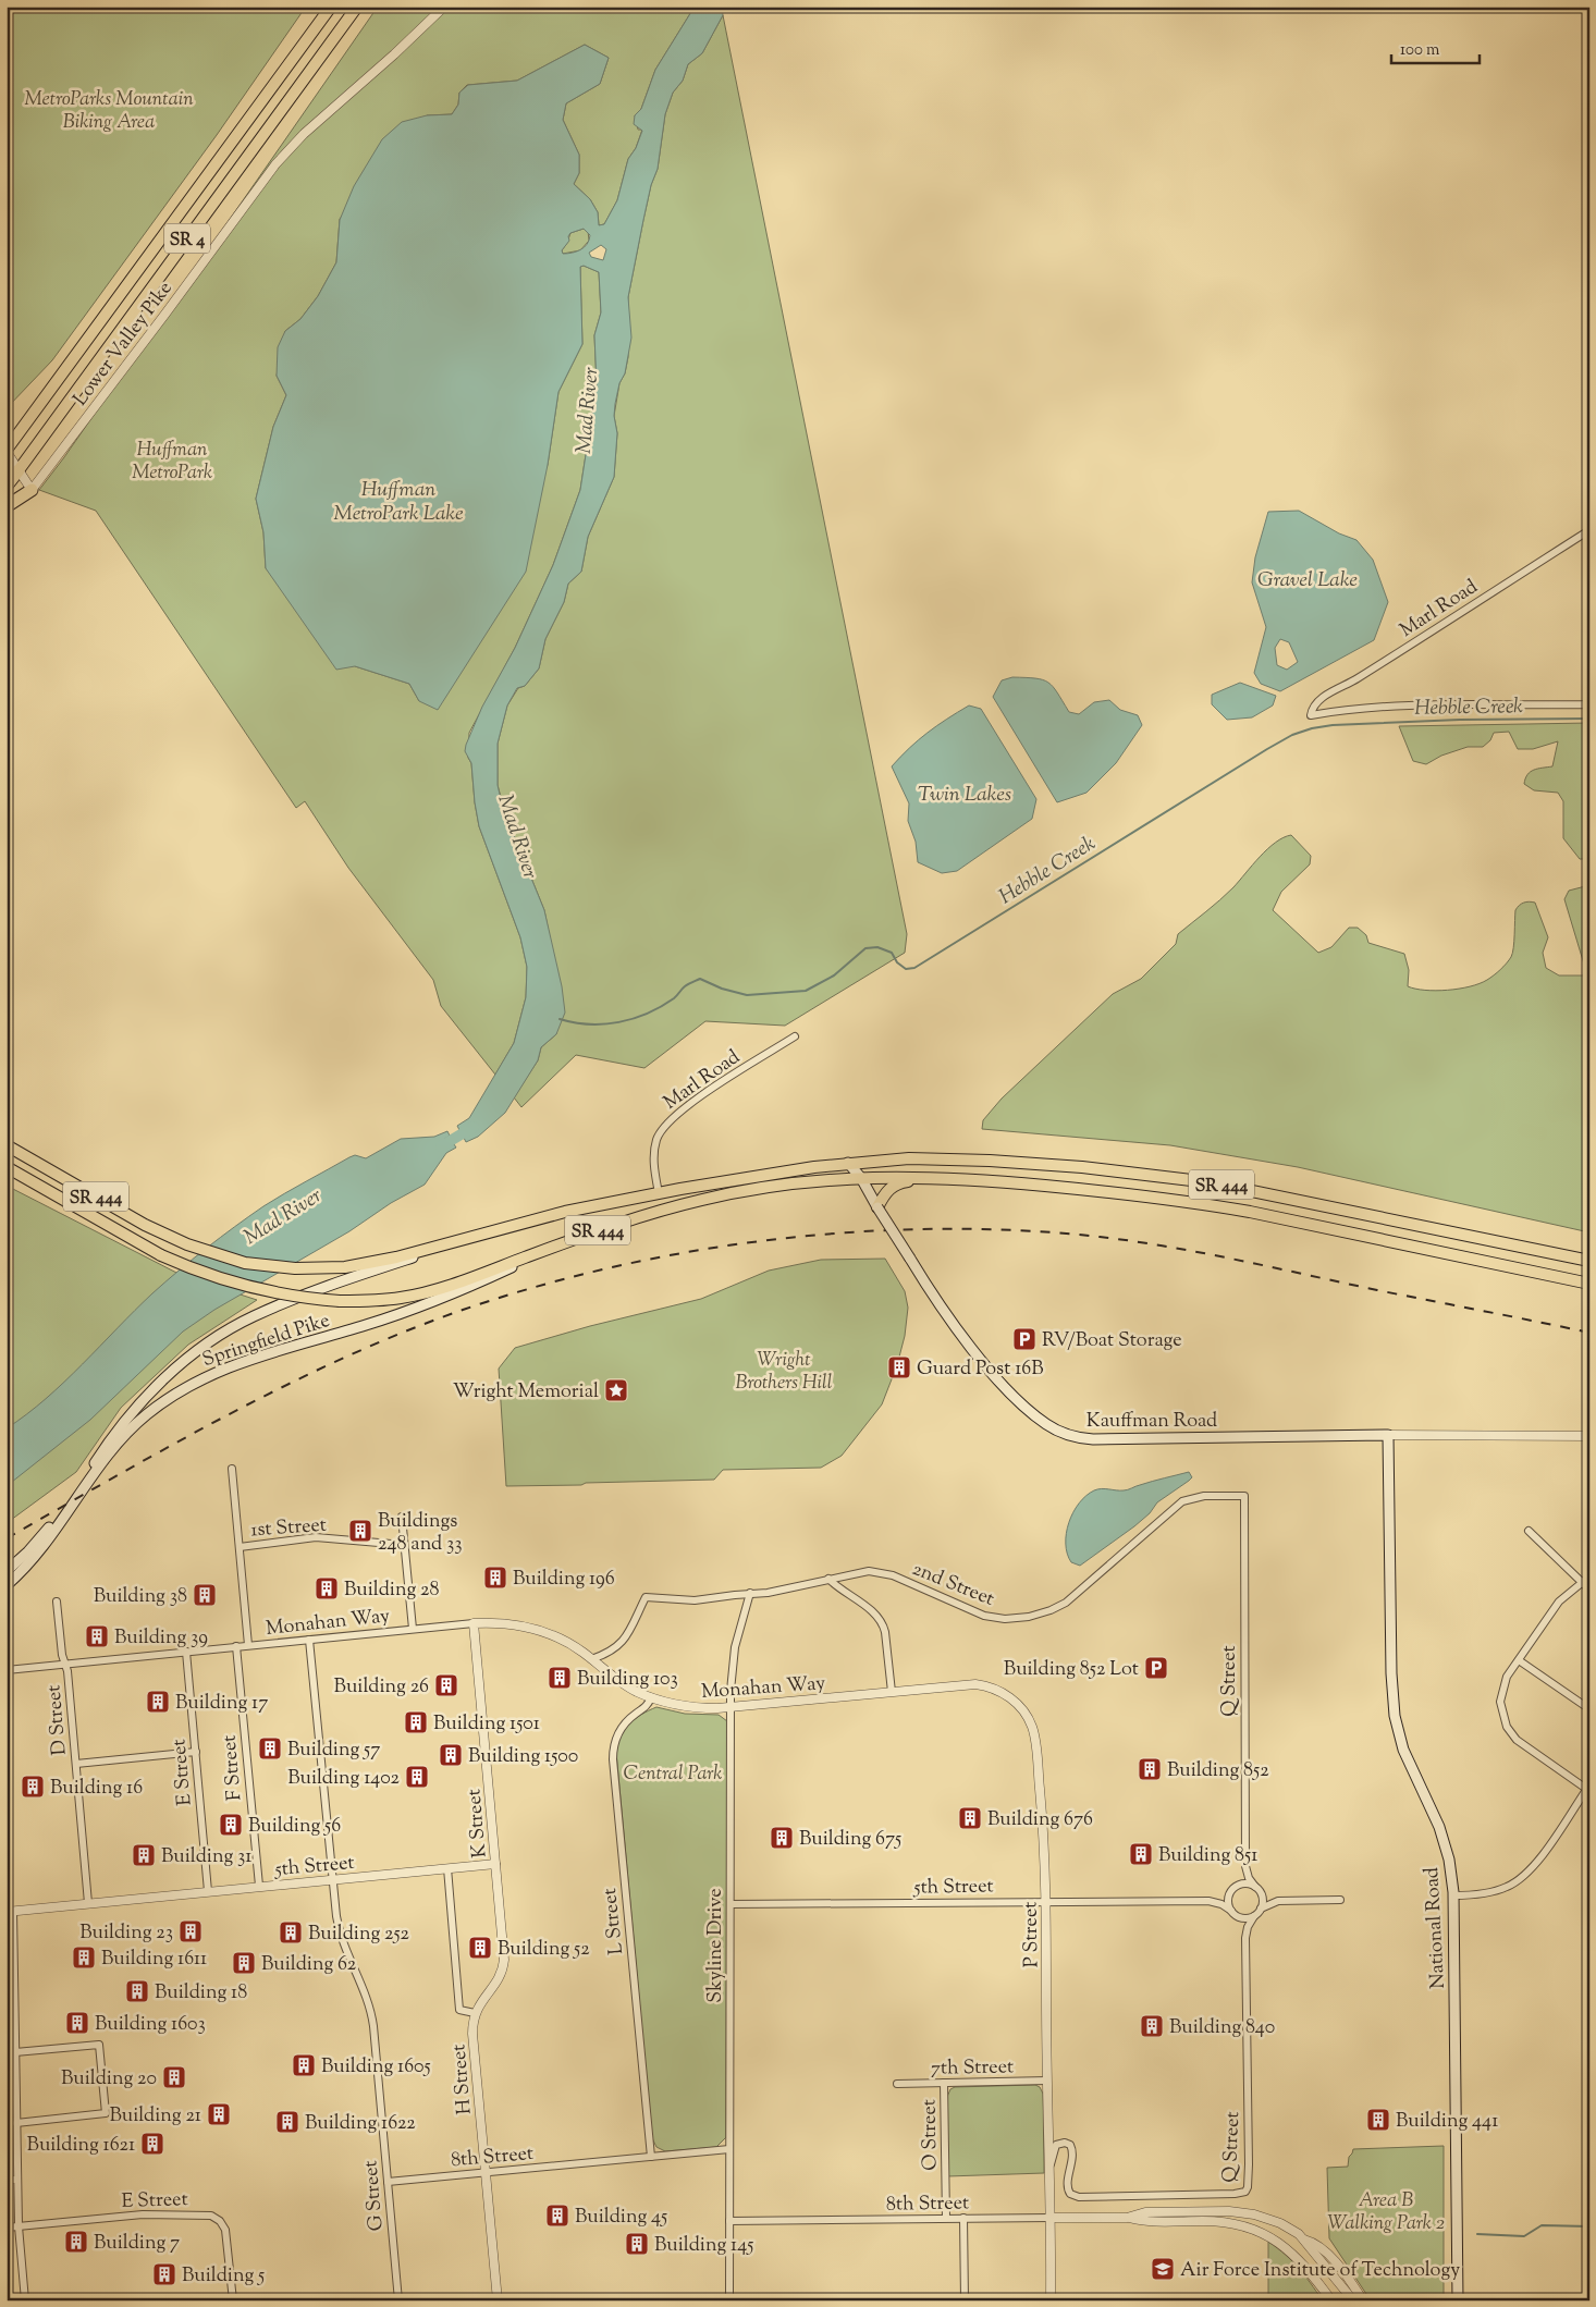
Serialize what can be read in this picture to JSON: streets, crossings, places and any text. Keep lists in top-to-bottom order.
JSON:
{
  "streets": {
    "highway": ["SR 4", "SR 444"],
    "main road": ["Springfield Pike", "Kauffman Road", "National Road"],
    "street": [
      "Lower Valley Pike",
      "Marl Road",
      "1st Street",
      "2nd Street",
      "Monahan Way",
      "Q Street",
      "D Street",
      "F Street",
      "E Street",
      "K Street",
      "5th Street",
      "L Street",
      "P Street",
      "Skyline Drive",
      "7th Street",
      "H Street",
      "O Street",
      "8th Street",
      "G Street"
    ]
  },
  "crossings": [
    ["Marl Road", "SR 444"],
    ["SR 444", "Springfield Pike"],
    ["SR 444", "Kauffman Road"],
    ["Kauffman Road", "National Road"],
    ["2nd Street", "Monahan Way"],
    ["2nd Street", "Q Street"],
    ["2nd Street", "Skyline Drive"],
    ["Monahan Way", "D Street"],
    ["Monahan Way", "F Street"],
    ["Monahan Way", "E Street"],
    ["Monahan Way", "K Street"],
    ["Monahan Way", "L Street"],
    ["Monahan Way", "P Street"],
    ["Monahan Way", "Skyline Drive"],
    ["Monahan Way", "G Street"],
    ["Q Street", "5th Street"],
    ["Q Street", "P Street"],
    ["D Street", "5th Street"],
    ["F Street", "5th Street"],
    ["E Street", "5th Street"],
    ["K Street", "5th Street"],
    ["K Street", "H Street"],
    ["5th Street", "P Street"],
    ["5th Street", "Skyline Drive"],
    ["5th Street", "G Street"],
    ["L Street", "8th Street"],
    ["P Street", "7th Street"],
    ["P Street", "8th Street"],
    ["Skyline Drive", "8th Street"],
    ["7th Street", "O Street"],
    ["H Street", "8th Street"],
    ["O Street", "8th Street"],
    ["8th Street", "G Street"]
  ],
  "water": [
    "Mad River",
    "Huffman MetroPark Lake",
    "Gravel Lake",
    "Hebble Creek",
    "Twin Lakes"
  ],
  "parks": [
    "MetroParks Mountain Biking Area",
    "Huffman MetroPark",
    "Wright Brothers Hill",
    "Central Park",
    "Area B Walking Park 2"
  ],
  "places": {
    "parking": ["RV/Boat Storage", "Building 852 Lot"],
    "building": [
      "Guard Post 16B",
      "Buildings 248 and 33",
      "Building 196",
      "Building 28",
      "Building 38",
      "Building 39",
      "Building 103",
      "Building 26",
      "Building 17",
      "Building 1501",
      "Building 57",
      "Building 1500",
      "Building 852",
      "Building 1402",
      "Building 16",
      "Building 676",
      "Building 56",
      "Building 675",
      "Building 851",
      "Building 31",
      "Building 23",
      "Building 252",
      "Building 52",
      "Building 1611",
      "Building 62",
      "Building 18",
      "Building 1603",
      "Building 840",
      "Building 1605",
      "Building 20",
      "Building 21",
      "Building 441",
      "Building 1622",
      "Building 1621",
      "Building 45",
      "Building 7",
      "Building 145",
      "Building 5"
    ],
    "place": ["Wright Memorial"],
    "school or university": ["Air Force Institute of Technology"]
  },
  "scale_bar": "100 m"
}
